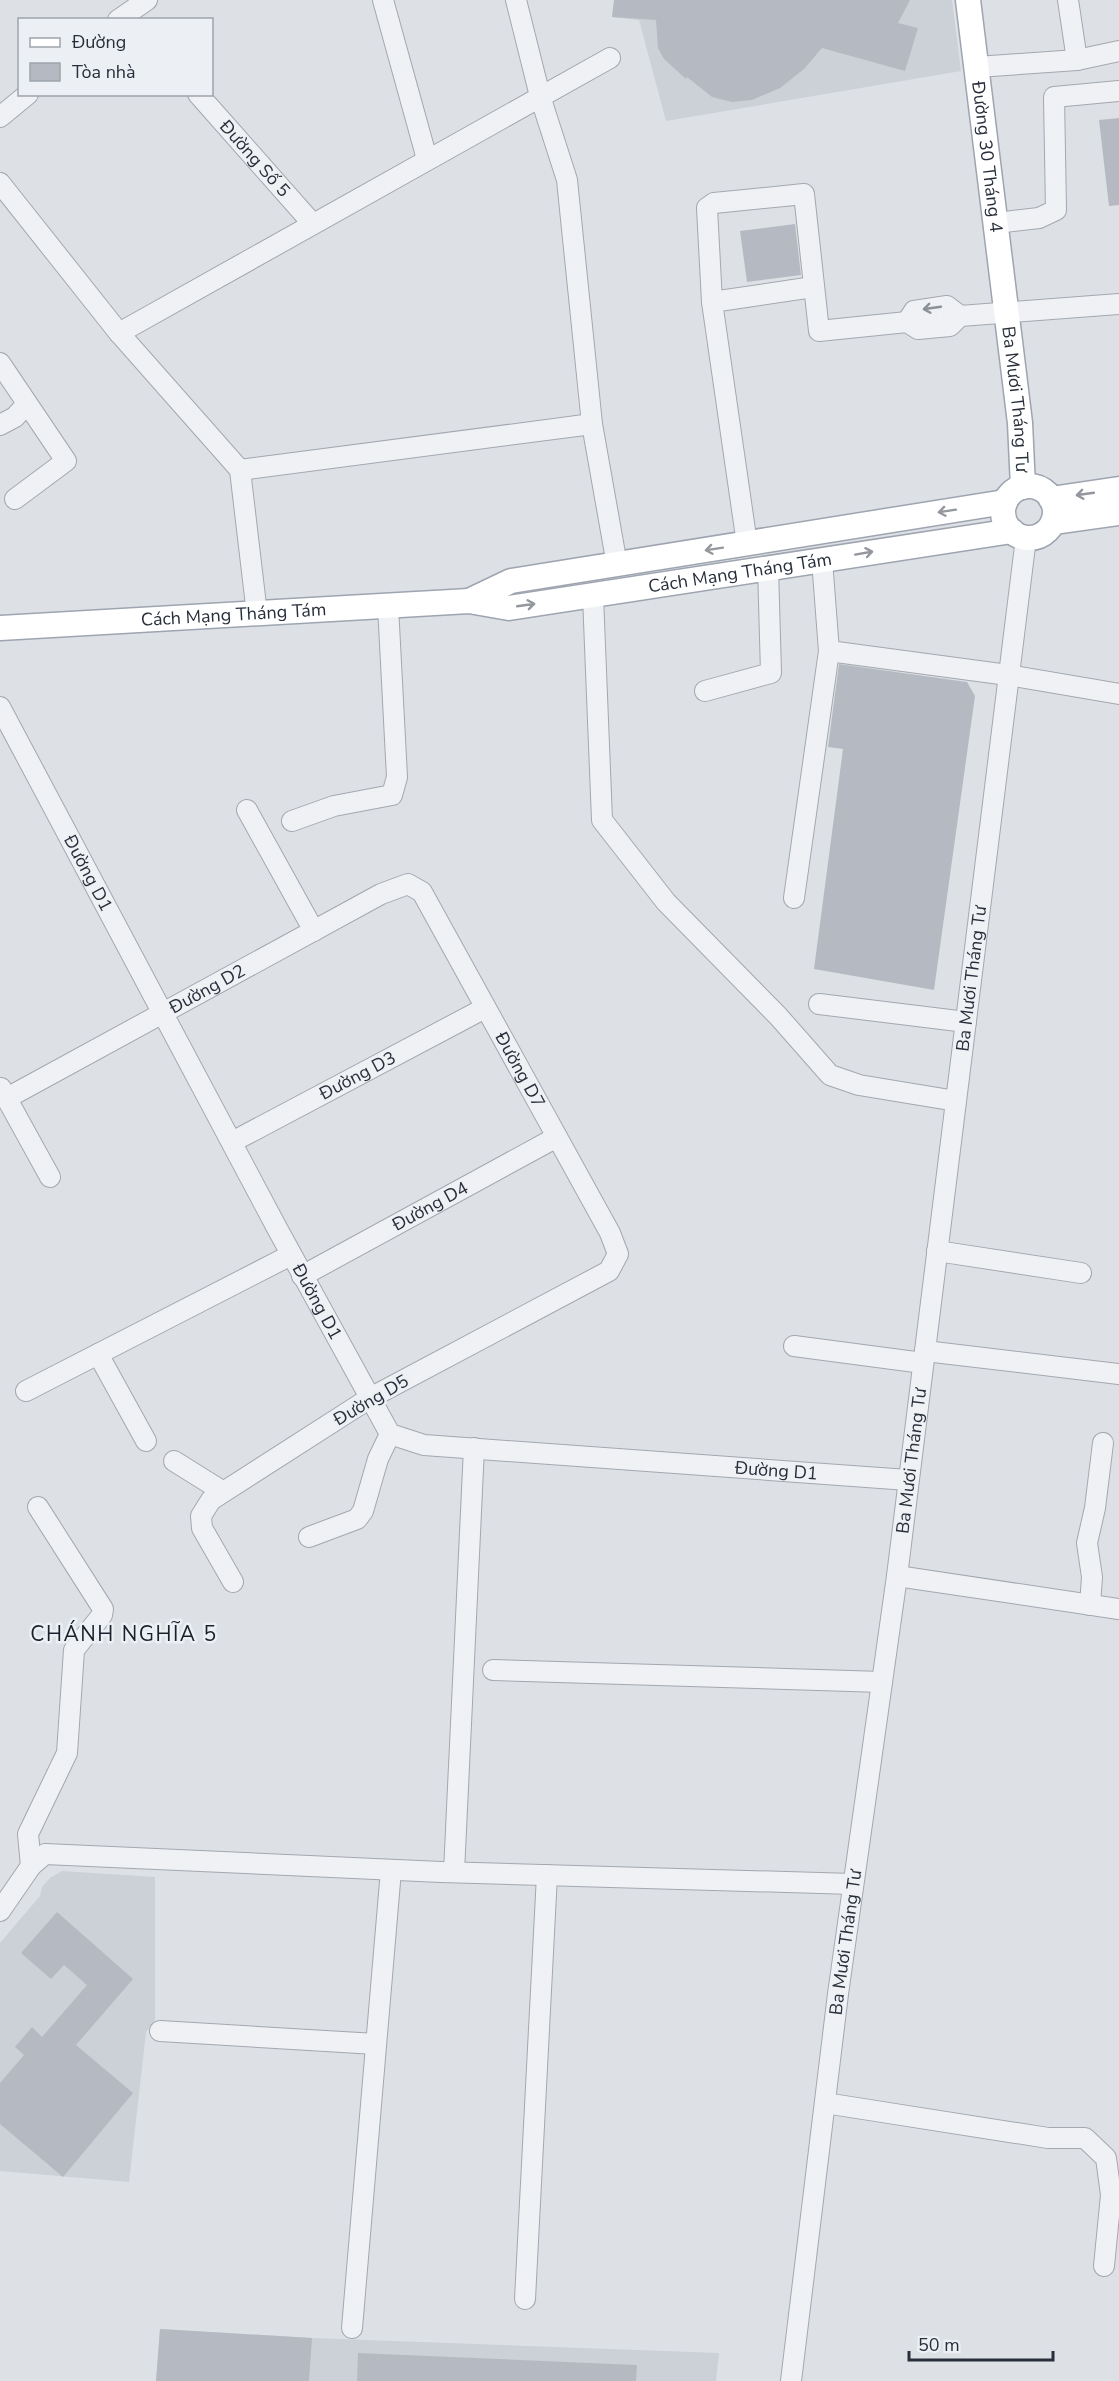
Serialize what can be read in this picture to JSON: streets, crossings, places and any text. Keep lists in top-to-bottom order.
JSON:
{
  "streets": {
    "main road": ["Đường 30 Tháng 4", "Ba Mươi Tháng Tư", "Cách Mạng Tháng Tám"],
    "street": [
      "Đường Số 5",
      "Đường D1",
      "Đường D2",
      "Đường D7",
      "Đường D3",
      "Đường D4",
      "Đường D5"
    ]
  },
  "crossings": [
    ["Đường 30 Tháng 4", "Ba Mươi Tháng Tư"],
    ["Ba Mươi Tháng Tư", "Cách Mạng Tháng Tám"],
    ["Ba Mươi Tháng Tư", "Đường D1"],
    ["Đường D1", "Đường D2"],
    ["Đường D1", "Đường D3"],
    ["Đường D1", "Đường D4"],
    ["Đường D1", "Đường D5"],
    ["Đường D2", "Đường D7"],
    ["Đường D7", "Đường D3"],
    ["Đường D7", "Đường D4"],
    ["Đường D7", "Đường D5"]
  ],
  "districts": ["CHÁNH NGHĨA 5"],
  "legend": ["Đường", "Tòa nhà"],
  "scale_bar": "50 m"
}
